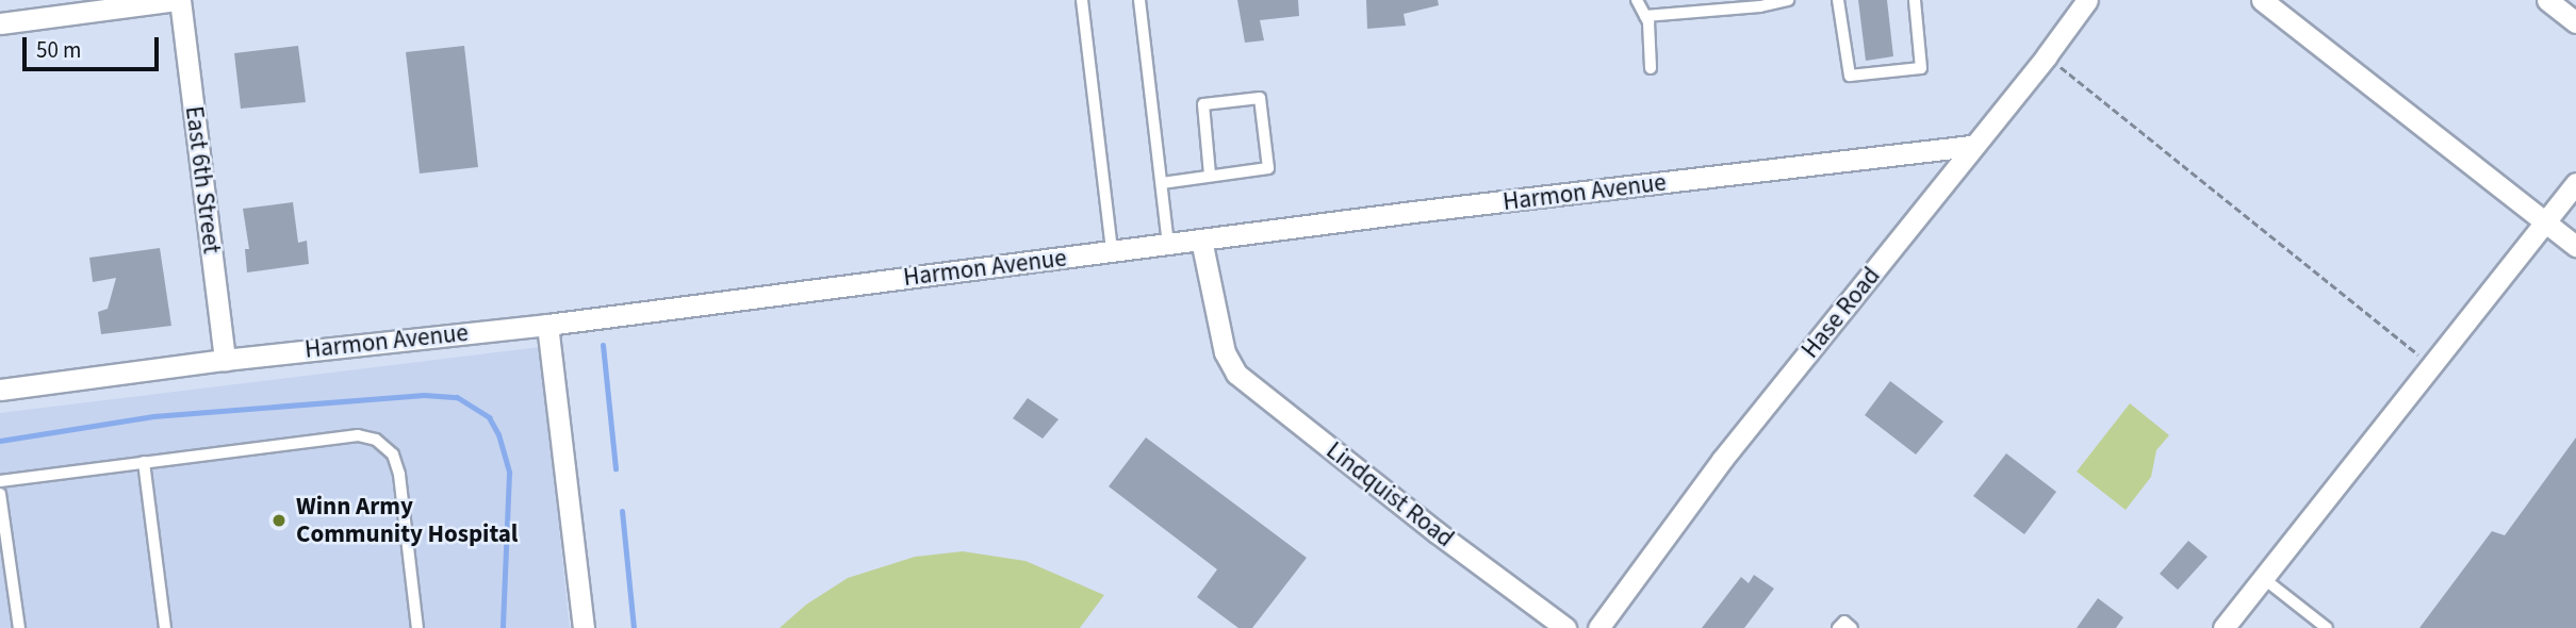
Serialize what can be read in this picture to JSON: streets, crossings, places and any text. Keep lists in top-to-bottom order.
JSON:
{
  "streets": {
    "street": [
      "East 6th Street",
      "Harmon Avenue",
      "Hase Road",
      "Lindquist Road"
    ]
  },
  "crossings": [
    ["East 6th Street", "Harmon Avenue"],
    ["Harmon Avenue", "Hase Road"],
    ["Harmon Avenue", "Lindquist Road"]
  ],
  "places": ["Winn Army Community Hospital"],
  "scale_bar": "50 m"
}
